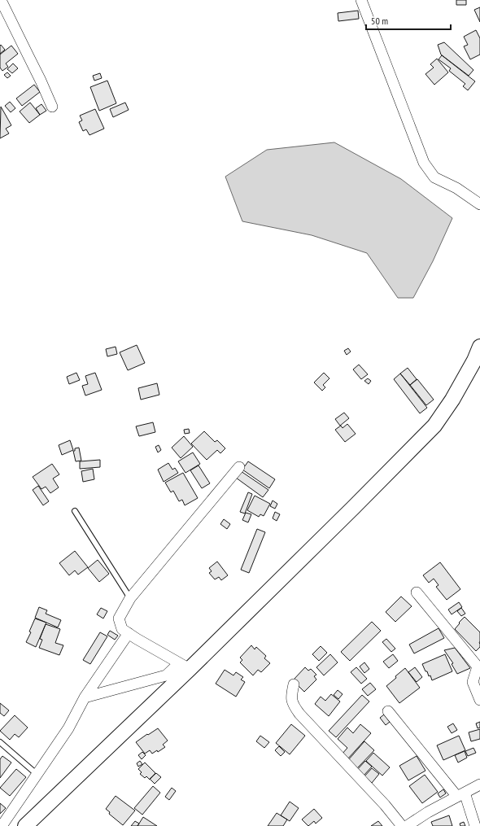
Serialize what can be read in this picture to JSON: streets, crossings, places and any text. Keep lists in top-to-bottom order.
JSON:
{
  "scale_bar": "50 m"
}
